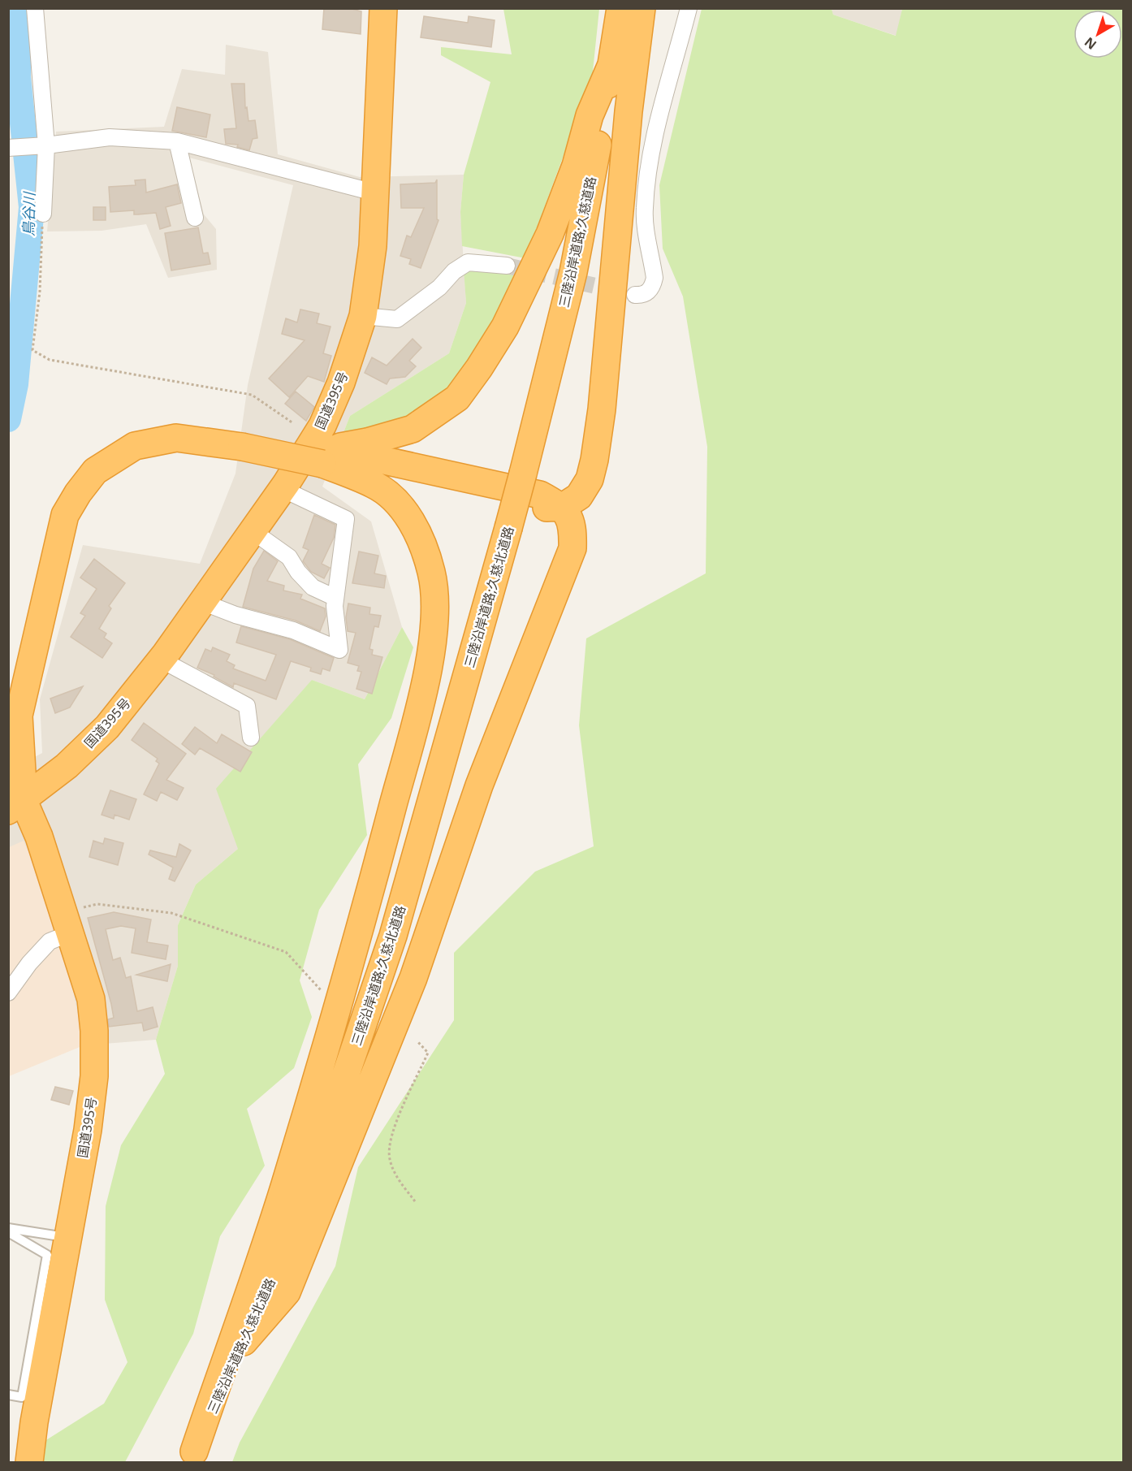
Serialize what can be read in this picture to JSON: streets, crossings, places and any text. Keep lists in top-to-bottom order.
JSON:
{
  "streets": {
    "highway": ["三陸沿岸道路;久慈道路", "国道395号", "三陸沿岸道路;久慈北道路"]
  },
  "crossings": [
    ["三陸沿岸道路;久慈道路", "三陸沿岸道路;久慈北道路"]
  ],
  "water": ["鳥谷川"],
  "north": "bottom left"
}
